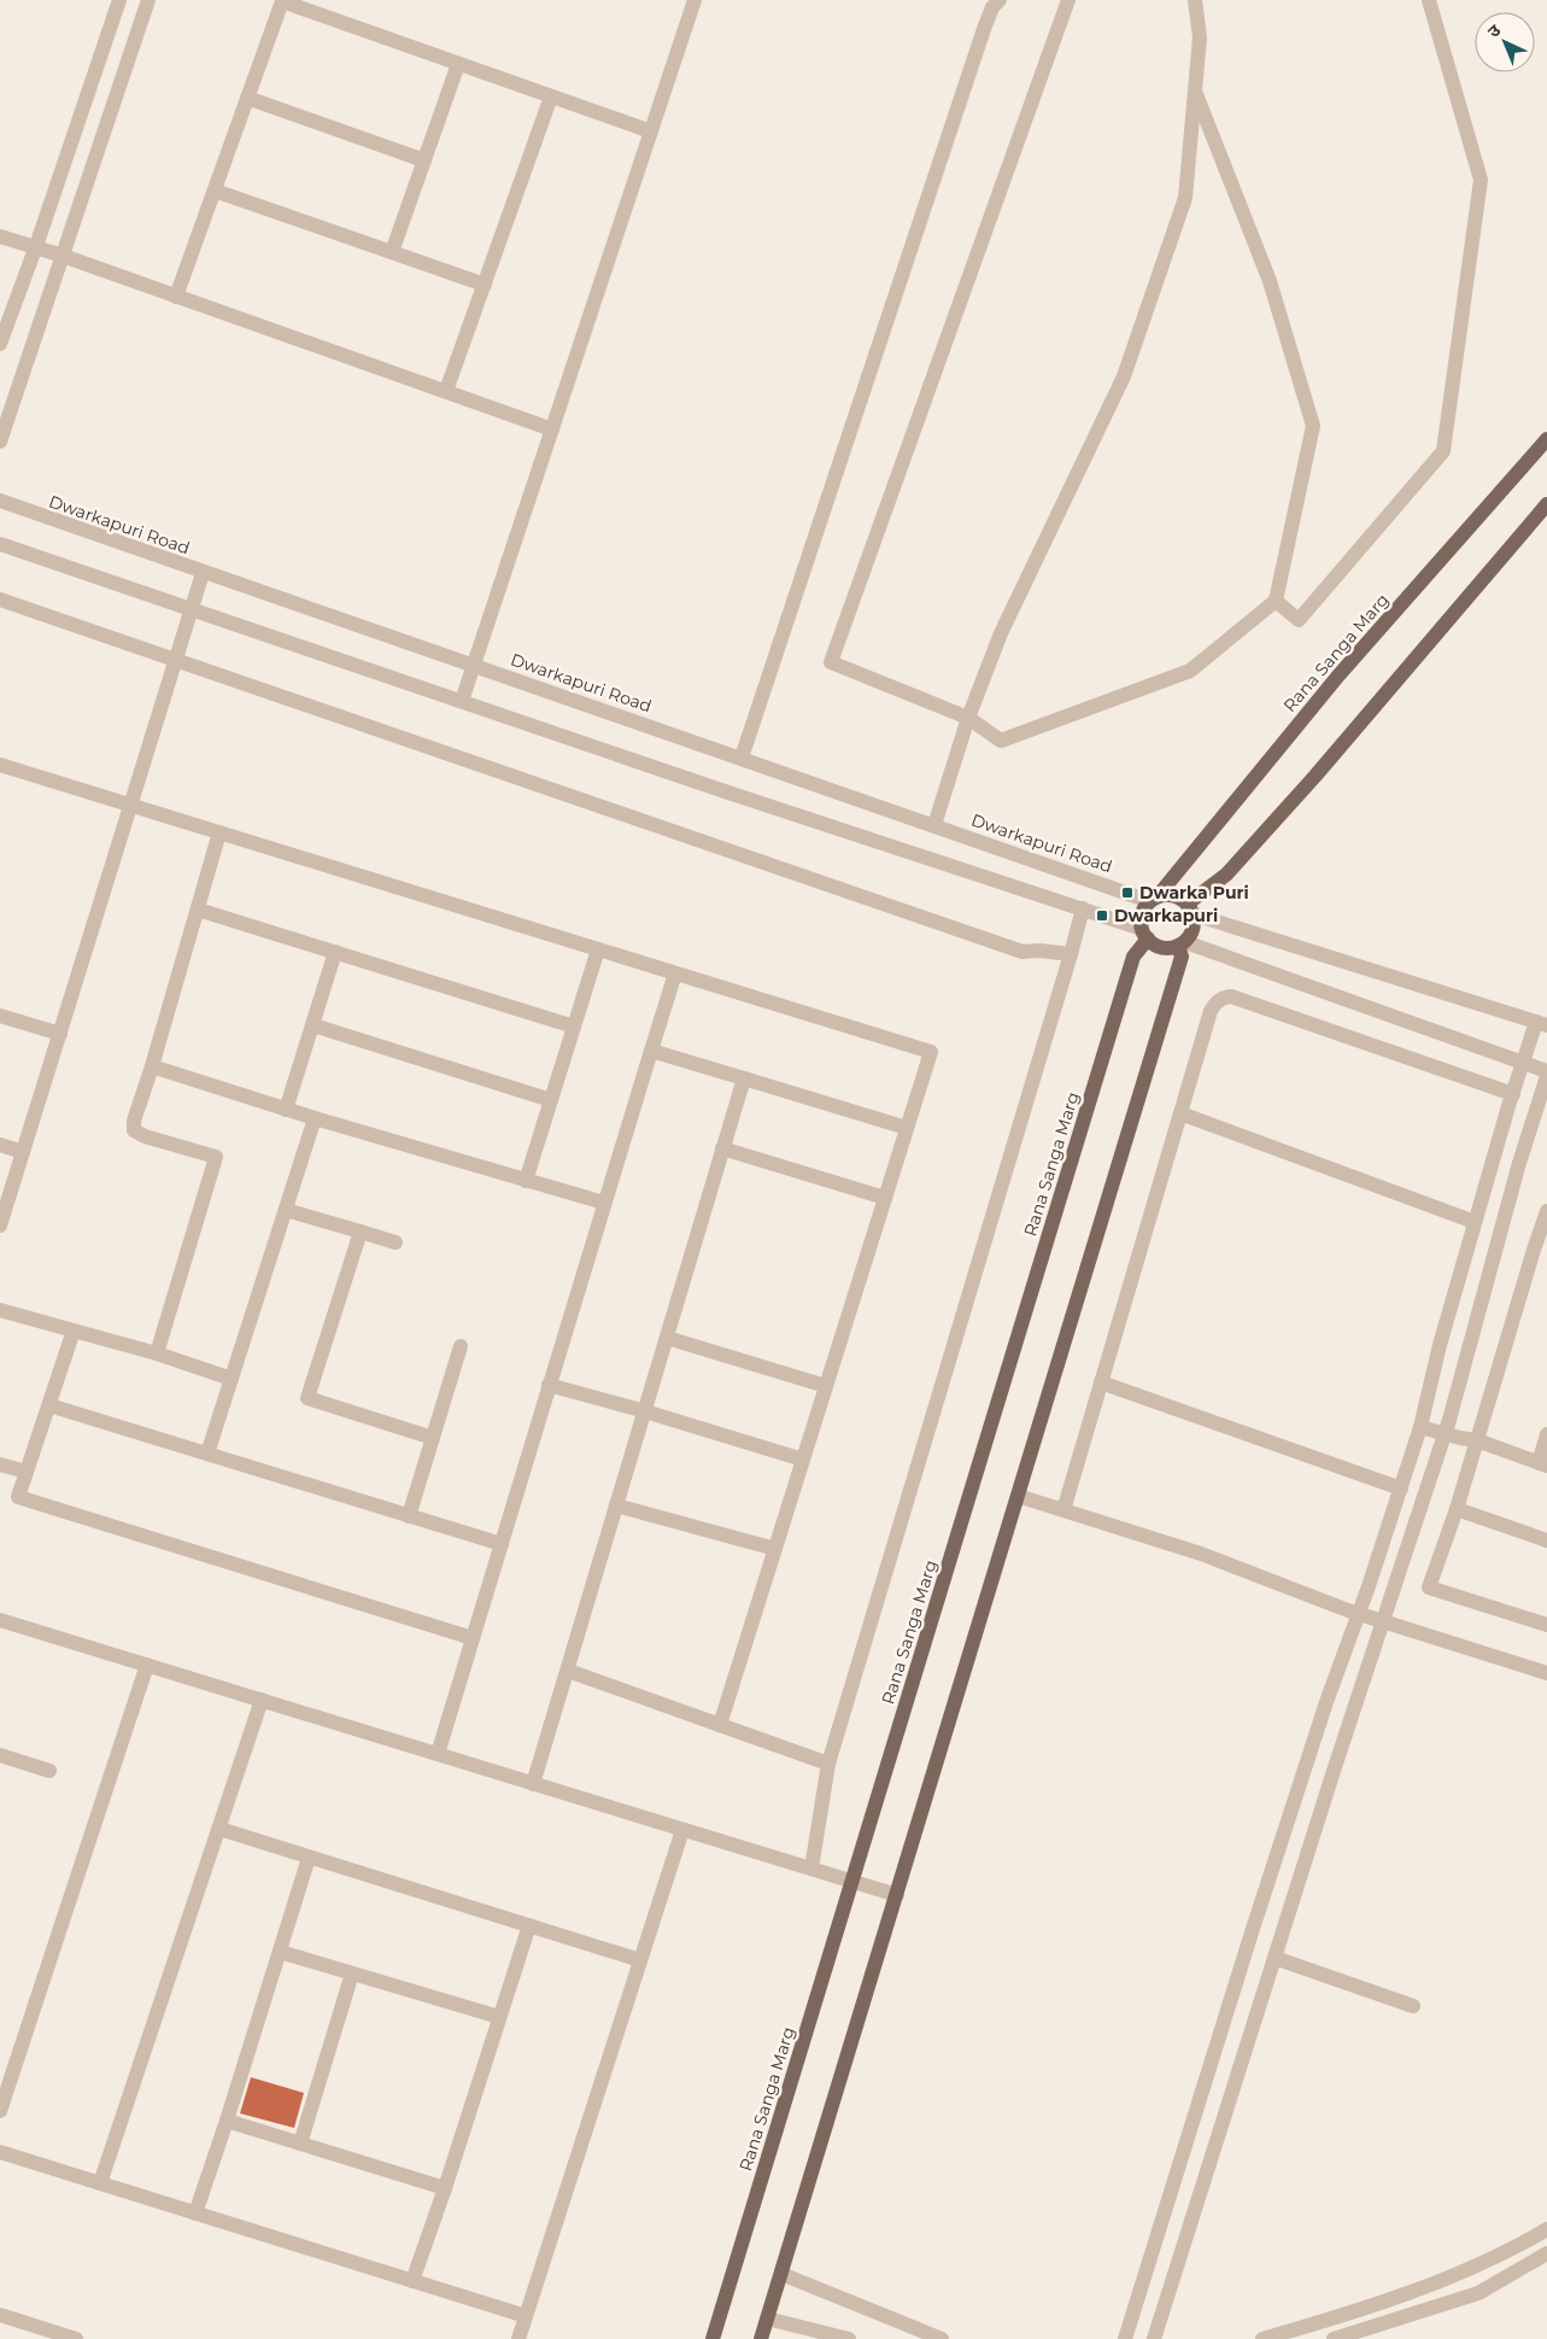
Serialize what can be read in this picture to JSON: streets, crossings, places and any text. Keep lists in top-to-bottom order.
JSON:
{
  "streets": {
    "main road": ["Rana Sanga Marg"],
    "street": ["Dwarkapuri Road"]
  },
  "crossings": [
    ["Dwarkapuri Road", "Rana Sanga Marg"]
  ],
  "places": {
    "transit": ["Dwarka Puri", "Dwarkapuri"]
  },
  "north": "top left"
}
